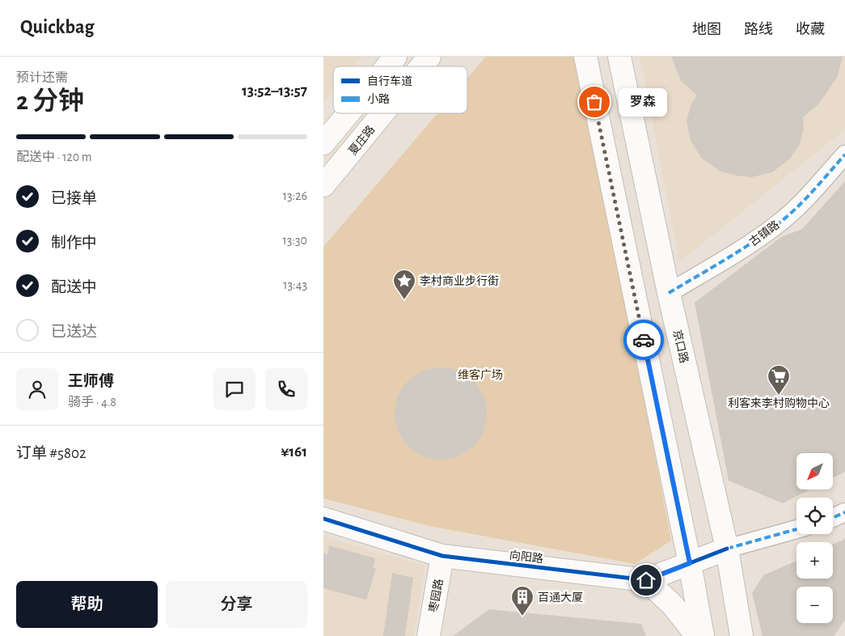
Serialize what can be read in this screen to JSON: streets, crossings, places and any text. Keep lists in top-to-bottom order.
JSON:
{
  "streets": {
    "main road": [
      "夏庄路",
      "京口路",
      "向阳路",
      "枣园路"
    ],
    "street": ["古镇路"]
  },
  "crossings": [
    ["古镇路", "京口路"],
    ["京口路", "向阳路"],
    ["向阳路", "枣园路"]
  ],
  "parks": ["维客广场"],
  "places": {
    "other": ["罗森"],
    "place": ["李村商业步行街"],
    "supermarket": ["利客来李村购物中心"],
    "building": ["百通大厦"]
  },
  "legend": ["自行车道", "小路"],
  "north": "bottom left",
  "page": {
    "header": "Quickbag",
    "nav": ["地图", "路线", "收藏"],
    "heading": ["2 分钟", "预计还需", "13:52–13:57"],
    "panel": [
      "王师傅",
      "骑手 · 4.8",
      "订单 #5802",
      "¥161"
    ],
    "bubble": "罗森",
    "bar": "配送中 · 120 m",
    "list": [
      ["已接单", "13:26"],
      ["制作中", "13:30"],
      ["配送中", "13:43"],
      "已送达"
    ],
    "map_buttons": ["+", "−"],
    "buttons": ["帮助", "分享"]
  }
}
